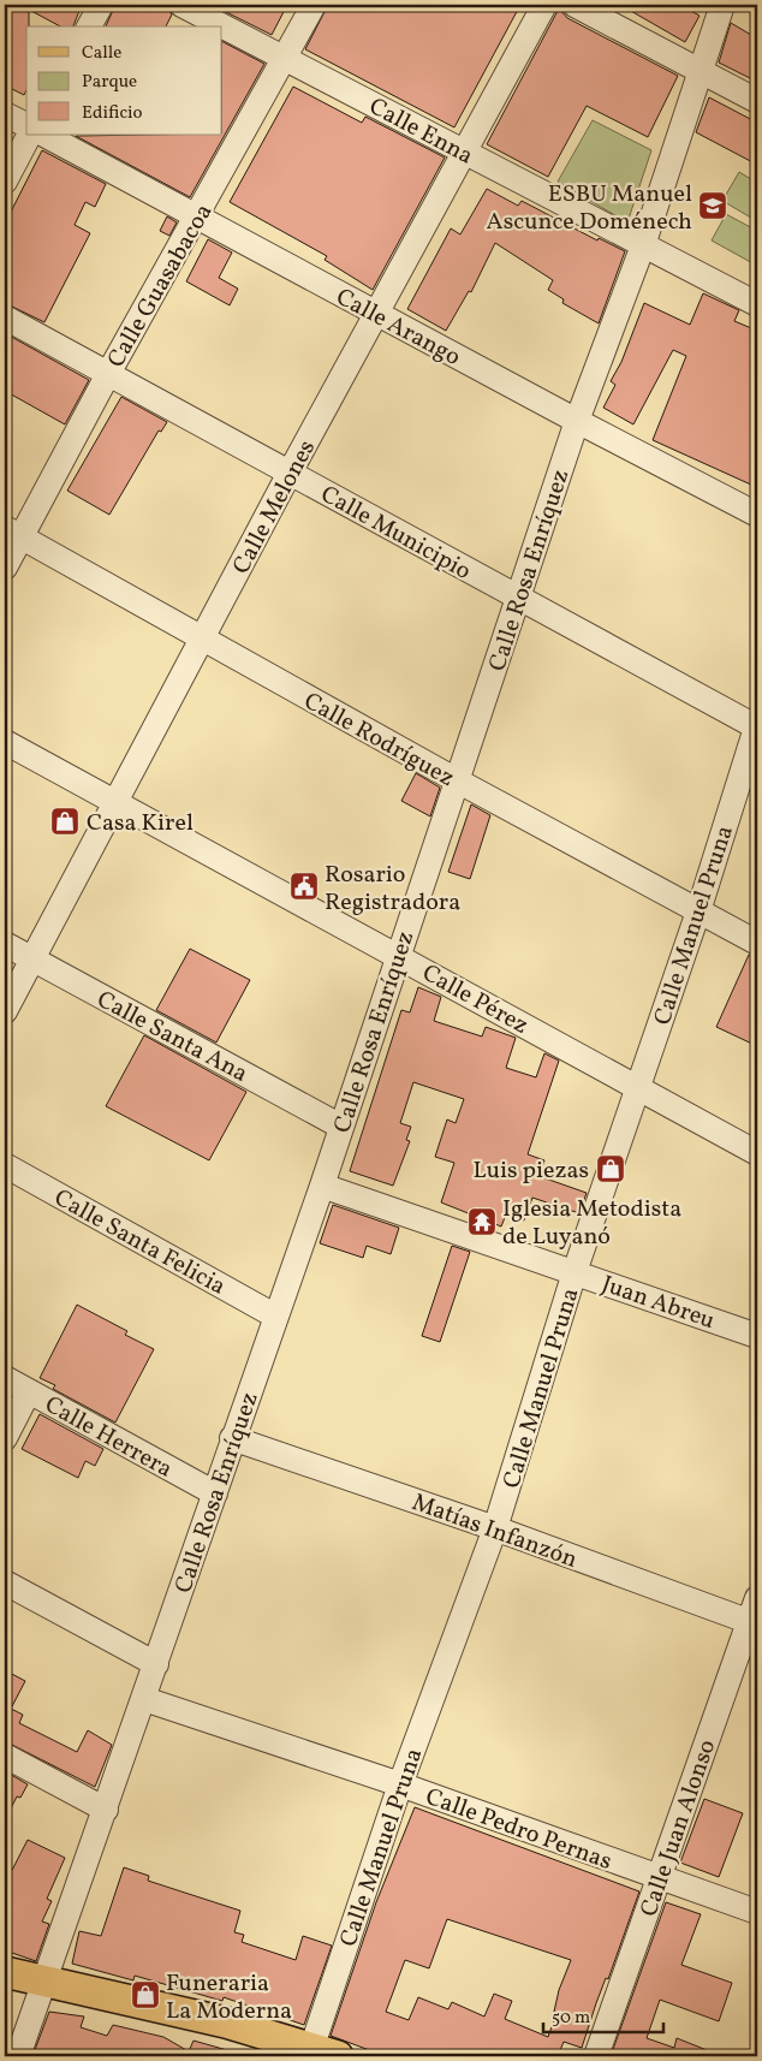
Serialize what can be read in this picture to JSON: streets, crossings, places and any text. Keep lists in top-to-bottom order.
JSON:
{
  "streets": {
    "street": [
      "Calle Enna",
      "Calle Guasabacoa",
      "Calle Arango",
      "Calle Melones",
      "Calle Municipio",
      "Calle Rosa Enríquez",
      "Calle Rodríguez",
      "Calle Manuel Pruna",
      "Calle Pérez",
      "Calle Santa Ana",
      "Calle Santa Felicia",
      "Juan Abreu",
      "Calle Herrera",
      "Matías Infanzón",
      "Calle Pedro Pernas",
      "Calle Juan Alonso"
    ]
  },
  "crossings": [
    ["Calle Enna", "Calle Guasabacoa"],
    ["Calle Enna", "Calle Melones"],
    ["Calle Enna", "Calle Rosa Enríquez"],
    ["Calle Guasabacoa", "Calle Arango"],
    ["Calle Guasabacoa", "Calle Municipio"],
    ["Calle Guasabacoa", "Calle Rodríguez"],
    ["Calle Arango", "Calle Melones"],
    ["Calle Arango", "Calle Rosa Enríquez"],
    ["Calle Melones", "Calle Municipio"],
    ["Calle Melones", "Calle Rodríguez"],
    ["Calle Melones", "Calle Pérez"],
    ["Calle Melones", "Calle Santa Ana"],
    ["Calle Municipio", "Calle Rosa Enríquez"],
    ["Calle Municipio", "Calle Manuel Pruna"],
    ["Calle Rosa Enríquez", "Calle Rodríguez"],
    ["Calle Rosa Enríquez", "Calle Pérez"],
    ["Calle Rosa Enríquez", "Calle Santa Ana"],
    ["Calle Rosa Enríquez", "Calle Santa Felicia"],
    ["Calle Rosa Enríquez", "Juan Abreu"],
    ["Calle Rosa Enríquez", "Calle Herrera"],
    ["Calle Rosa Enríquez", "Matías Infanzón"],
    ["Calle Rosa Enríquez", "Calle Pedro Pernas"],
    ["Calle Rodríguez", "Calle Manuel Pruna"],
    ["Calle Manuel Pruna", "Calle Pérez"],
    ["Calle Manuel Pruna", "Juan Abreu"],
    ["Calle Manuel Pruna", "Matías Infanzón"],
    ["Calle Manuel Pruna", "Calle Pedro Pernas"],
    ["Matías Infanzón", "Calle Juan Alonso"],
    ["Calle Pedro Pernas", "Calle Juan Alonso"]
  ],
  "places": {
    "school or university": ["ESBU Manuel Ascunce Doménech"],
    "shop": ["Casa Kirel", "Luis piezas", "Funeraria La Moderna"],
    "public building": ["Rosario Registradora"],
    "temple": ["Iglesia Metodista de Luyanó"]
  },
  "legend": ["Calle", "Parque", "Edificio"],
  "scale_bar": "50 m"
}
